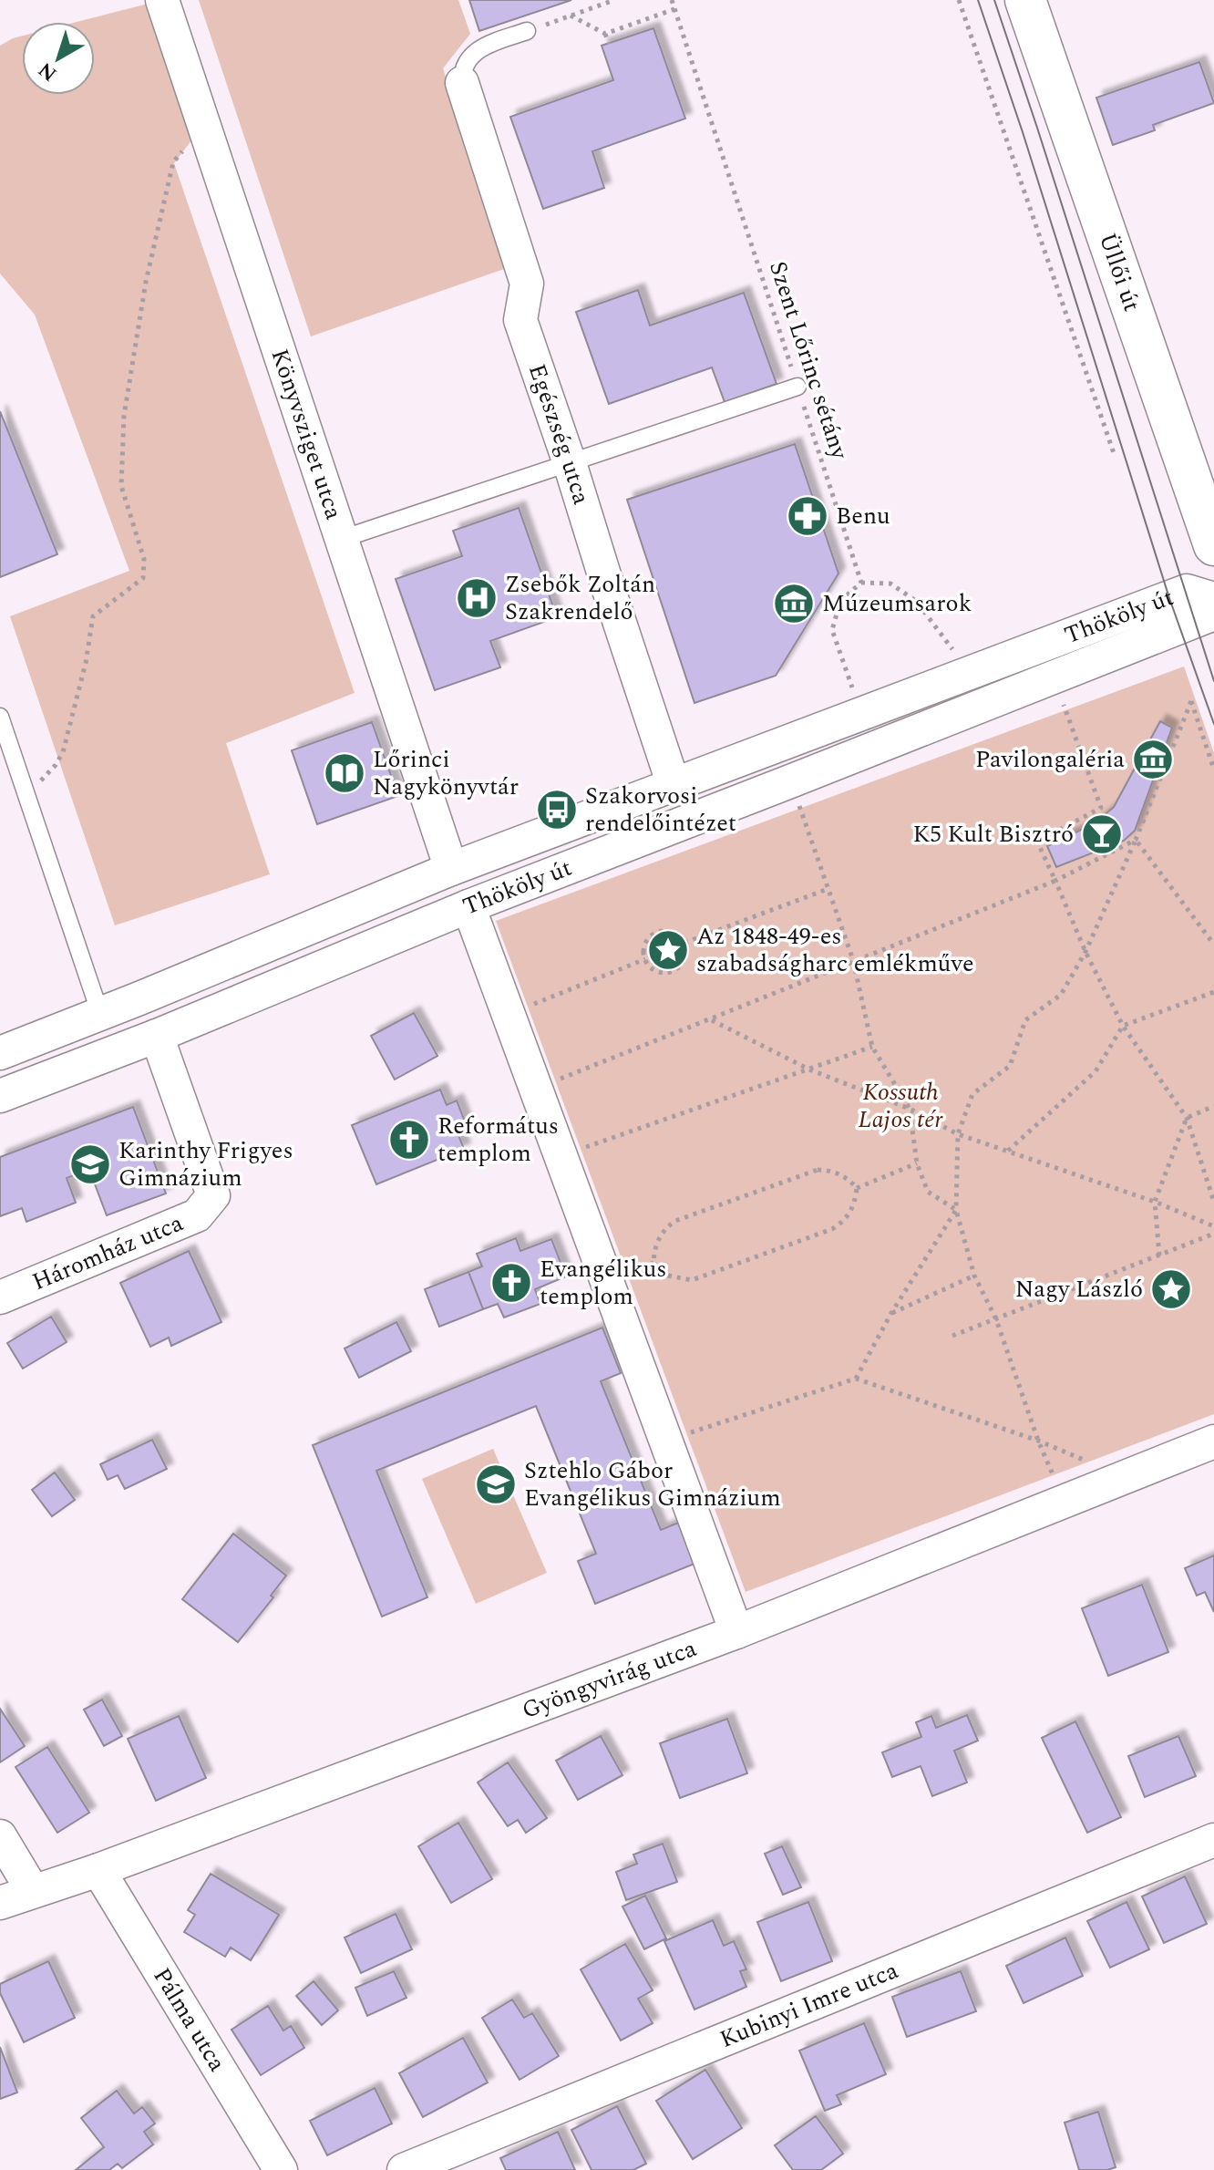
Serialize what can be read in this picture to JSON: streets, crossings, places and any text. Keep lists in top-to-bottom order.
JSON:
{
  "streets": {
    "main road": ["Üllői út"],
    "street": [
      "Könyvsziget utca",
      "Egészség utca",
      "Thököly út",
      "Háromház utca",
      "Gyöngyvirág utca",
      "Kubinyi Imre utca",
      "Pálma utca"
    ],
    "path": ["Szent Lőrinc sétány"]
  },
  "crossings": [
    ["Könyvsziget utca", "Thököly út"],
    ["Egészség utca", "Thököly út"],
    ["Thököly út", "Háromház utca"],
    ["Gyöngyvirág utca", "Pálma utca"]
  ],
  "parks": ["Kossuth Lajos tér"],
  "places": {
    "pharmacy": ["Benu"],
    "hospital": ["Zsebők Zoltán Szakrendelő"],
    "museum": ["Múzeumsarok", "Pavilongaléria"],
    "library": ["Lőrinci Nagykönyvtár"],
    "bus stop": ["Szakorvosi rendelőintézet"],
    "bar": ["K5 Kult Bisztró"],
    "place": ["Az 1848-49-es szabadságharc emlékműve", "Nagy László"],
    "church": ["Református templom", "Evangélikus templom"],
    "school or university": ["Karinthy Frigyes Gimnázium", "Sztehlo Gábor Evangélikus Gimnázium"]
  },
  "north": "bottom left"
}
